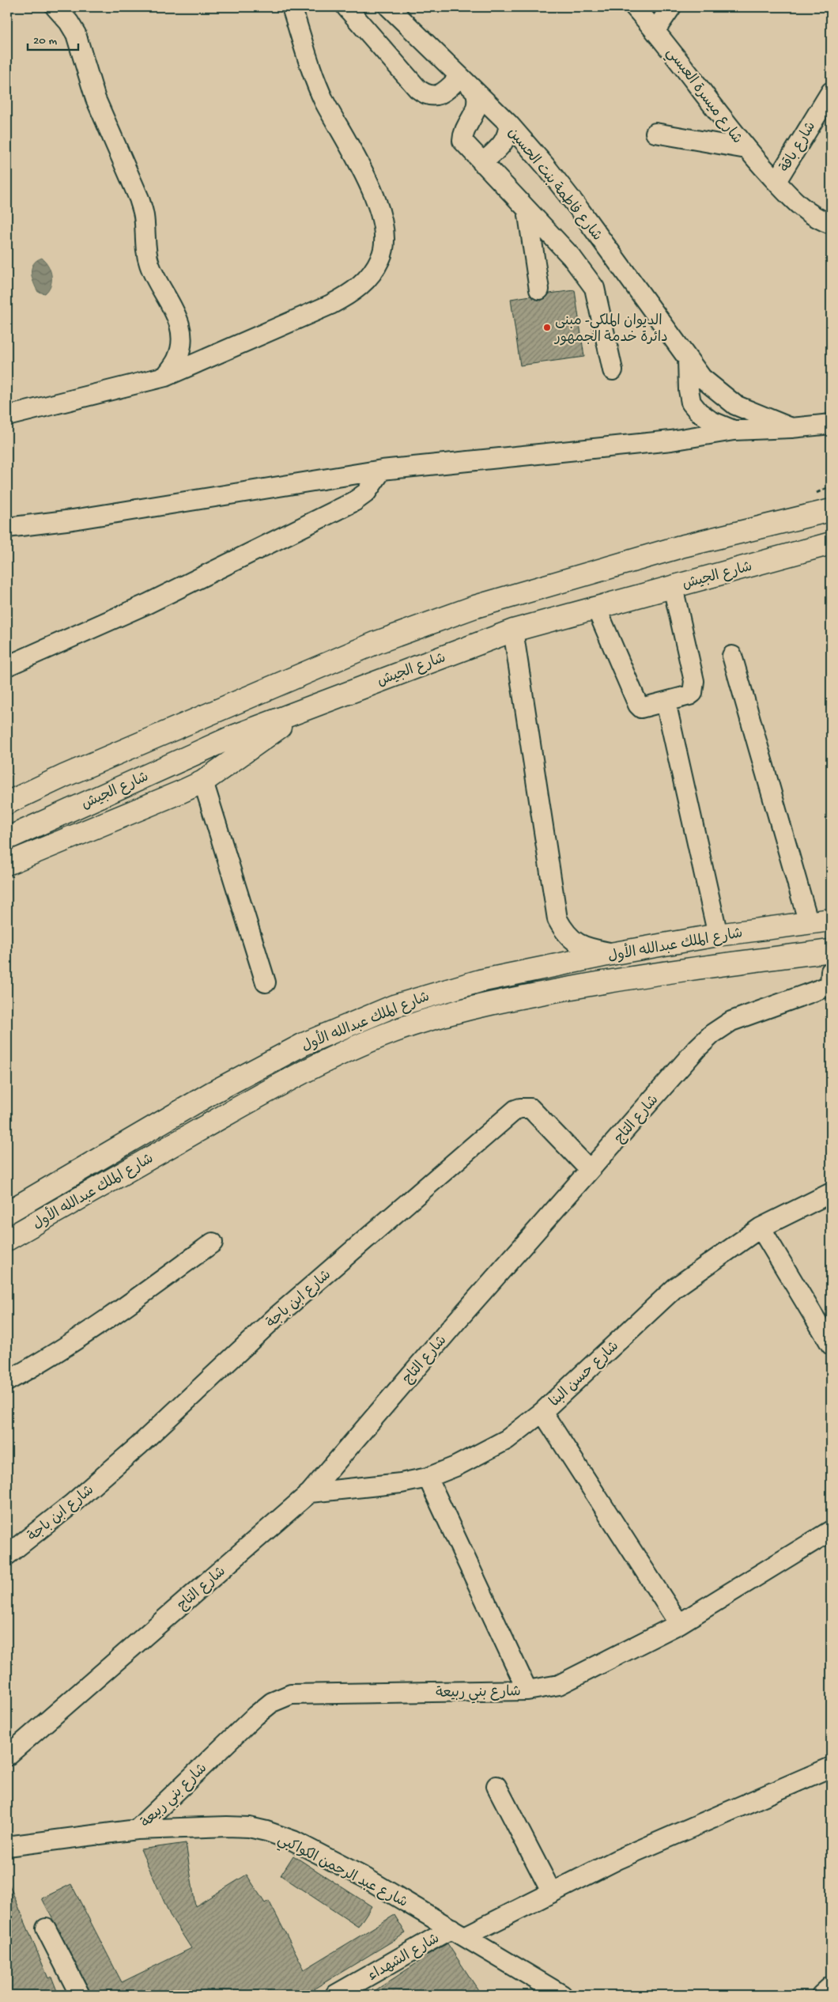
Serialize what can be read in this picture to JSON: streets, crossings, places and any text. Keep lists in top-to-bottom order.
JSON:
{
  "streets": {
    "main road": ["شارع الجيش", "شارع الملك عبدالله الأول"],
    "street": [
      "شارع ميسرة العبسي",
      "شارع باقة",
      "شارع فاطمة بنت الحسين",
      "شارع التاج",
      "شارع ابن باجة",
      "شارع حسن البنا",
      "شارع بني ربيعة",
      "شارع عبد الرحمن الكواكبي",
      "شارع الشهداء"
    ]
  },
  "crossings": [
    ["شارع ميسرة العبسي", "شارع باقة"],
    ["شارع التاج", "شارع ابن باجة"],
    ["شارع التاج", "شارع حسن البنا"],
    ["شارع بني ربيعة", "شارع عبد الرحمن الكواكبي"],
    ["شارع عبد الرحمن الكواكبي", "شارع الشهداء"]
  ],
  "places": ["الديوان الملكي- مبنى دائرة خدمة الجمهور"],
  "scale_bar": "20 m"
}
